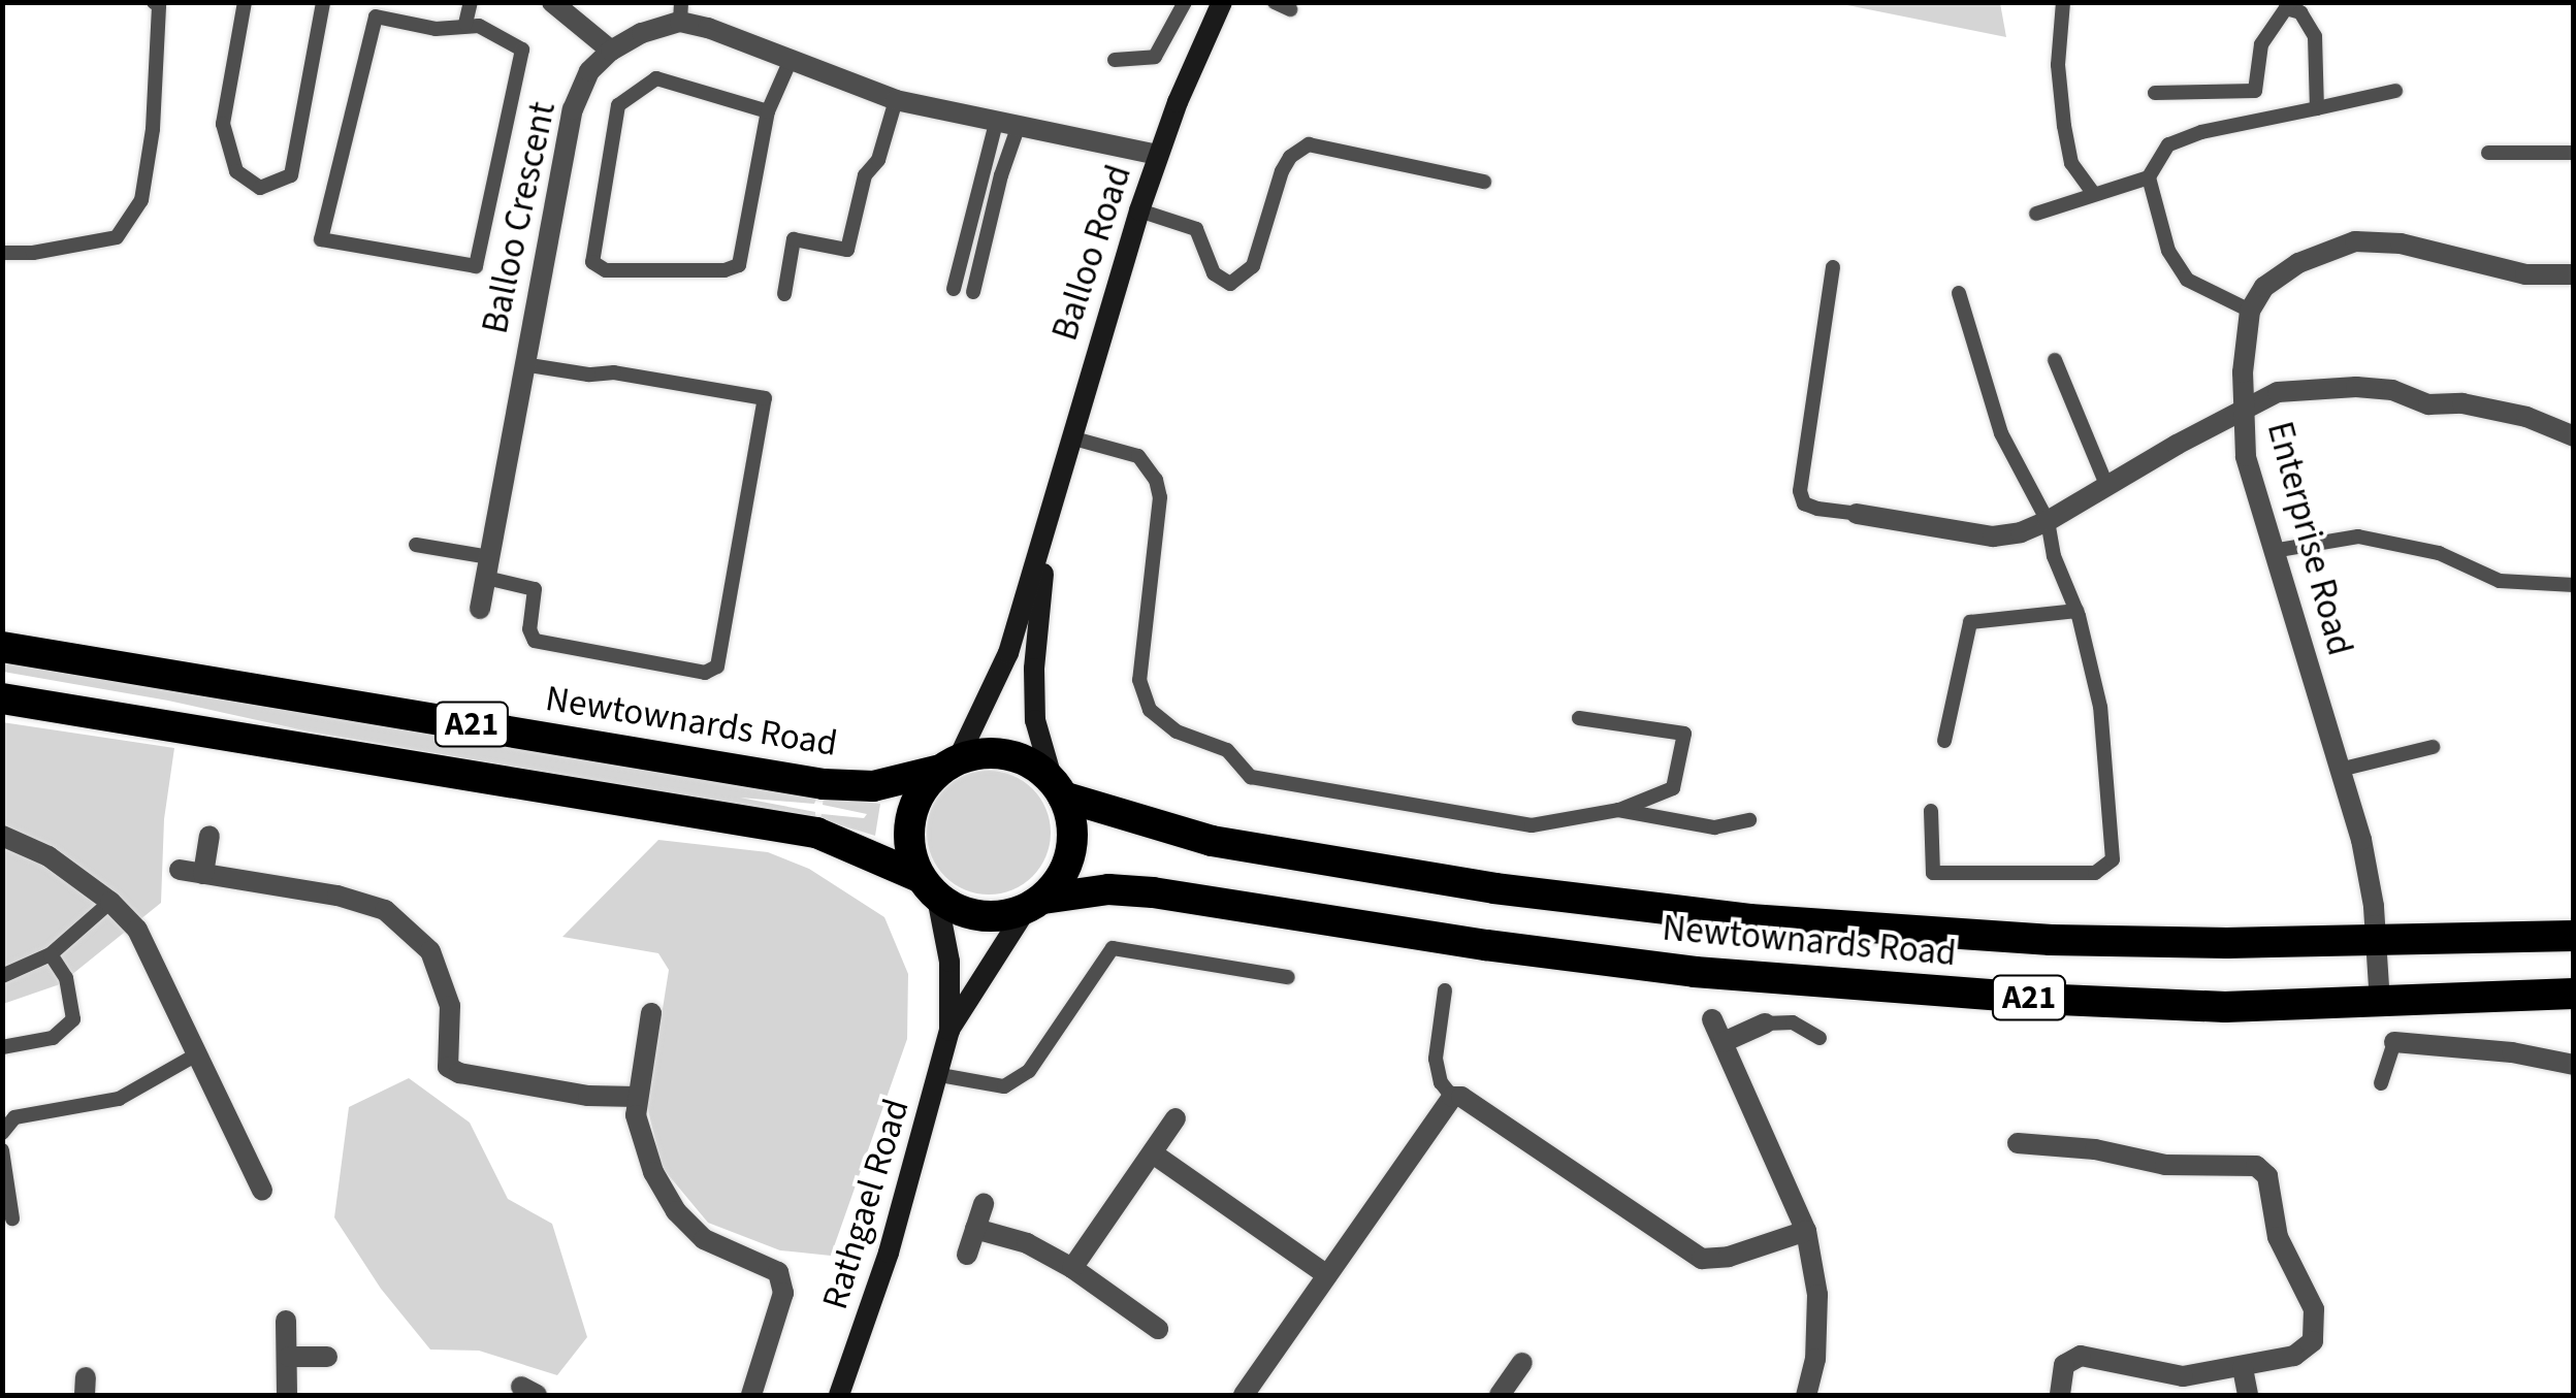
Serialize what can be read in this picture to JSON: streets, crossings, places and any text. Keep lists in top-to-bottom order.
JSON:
{
  "streets": {
    "highway": ["Newtownards Road", "A21"],
    "street": [
      "Balloo Crescent",
      "Balloo Road",
      "Enterprise Road",
      "Rathgael Road"
    ]
  },
  "crossings": [
    ["Balloo Crescent", "Balloo Road"],
    ["Balloo Road", "Newtownards Road"],
    ["Balloo Road", "A21"],
    ["Balloo Road", "Rathgael Road"],
    ["Enterprise Road", "Newtownards Road"],
    ["Newtownards Road", "A21"],
    ["Newtownards Road", "Rathgael Road"],
    ["A21", "Rathgael Road"]
  ]
}
